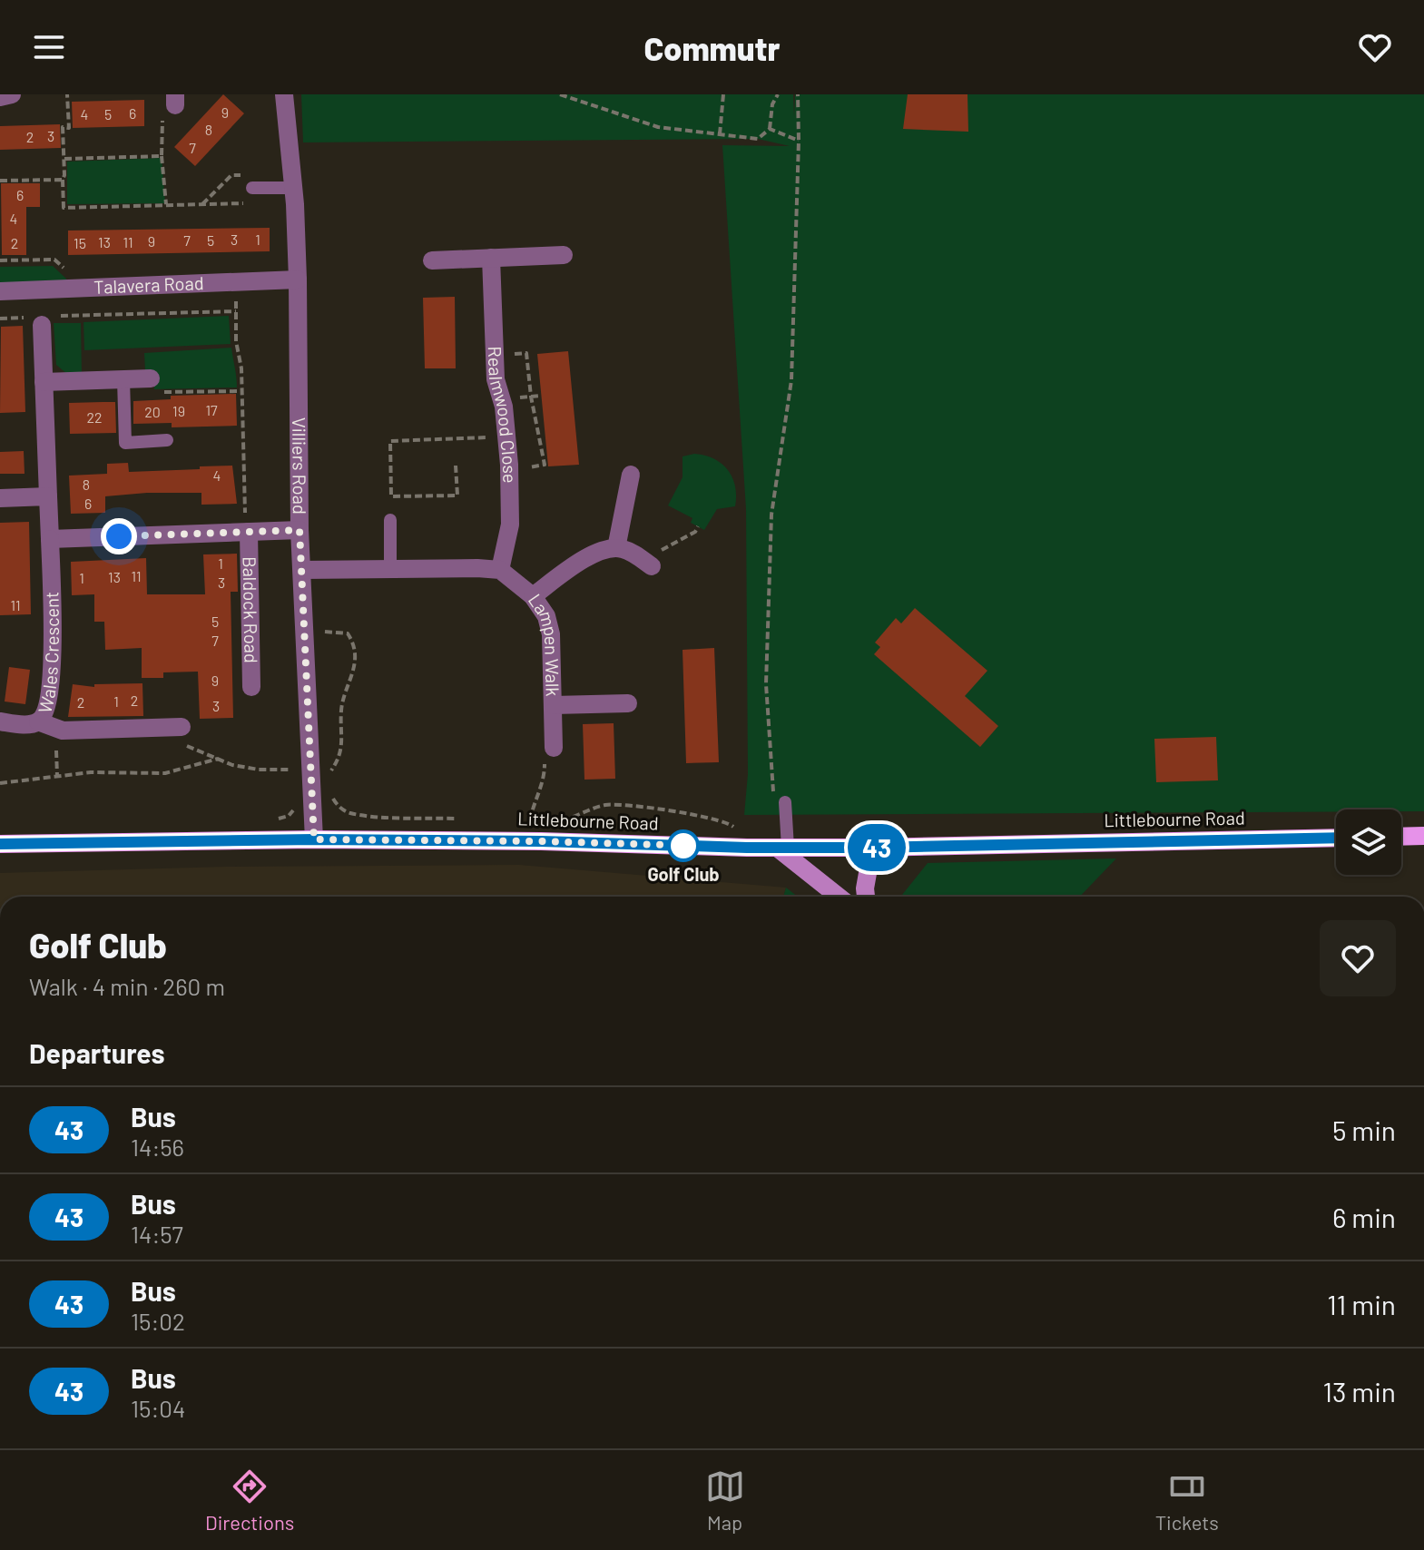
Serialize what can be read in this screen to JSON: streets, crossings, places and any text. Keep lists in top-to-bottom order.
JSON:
{
  "streets": {
    "main road": ["Littlebourne Road"],
    "street": [
      "Talavera Road",
      "Realmwood Close",
      "Villiers Road",
      "Baldock Road",
      "Lampen Walk",
      "Wales Crescent"
    ]
  },
  "crossings": [
    ["Talavera Road", "Villiers Road"],
    ["Villiers Road", "Baldock Road"],
    ["Villiers Road", "Littlebourne Road"],
    ["Baldock Road", "Wales Crescent"]
  ],
  "places": ["Golf Club"],
  "lines": ["bus line 43"],
  "house_numbers": [
    "9",
    "6",
    "4",
    "5",
    "8",
    "3",
    "2",
    "7",
    "6",
    "4",
    "3",
    "1",
    "7",
    "5",
    "9",
    "13",
    "11",
    "2",
    "15",
    "17",
    "19",
    "20",
    "22",
    "4",
    "8",
    "6",
    "1",
    "11",
    "13",
    "1",
    "3",
    "11",
    "5",
    "7",
    "9",
    "2",
    "1",
    "2",
    "3"
  ],
  "page": {
    "header": "Commutr",
    "on_map": "43",
    "heading": [
      ["Golf Club", "Walk · 4 min · 260 m"],
      "Departures"
    ],
    "list": [
      {
        "mark": "43",
        "name": "Bus",
        "note": "14:56",
        "value": "5 min"
      },
      {
        "mark": "43",
        "name": "Bus",
        "note": "14:57",
        "value": "6 min"
      },
      {
        "mark": "43",
        "name": "Bus",
        "note": "15:02",
        "value": "11 min"
      },
      {
        "mark": "43",
        "name": "Bus",
        "note": "15:04",
        "value": "13 min"
      }
    ],
    "tabs": ["Directions", "Map", "Tickets"]
  }
}
